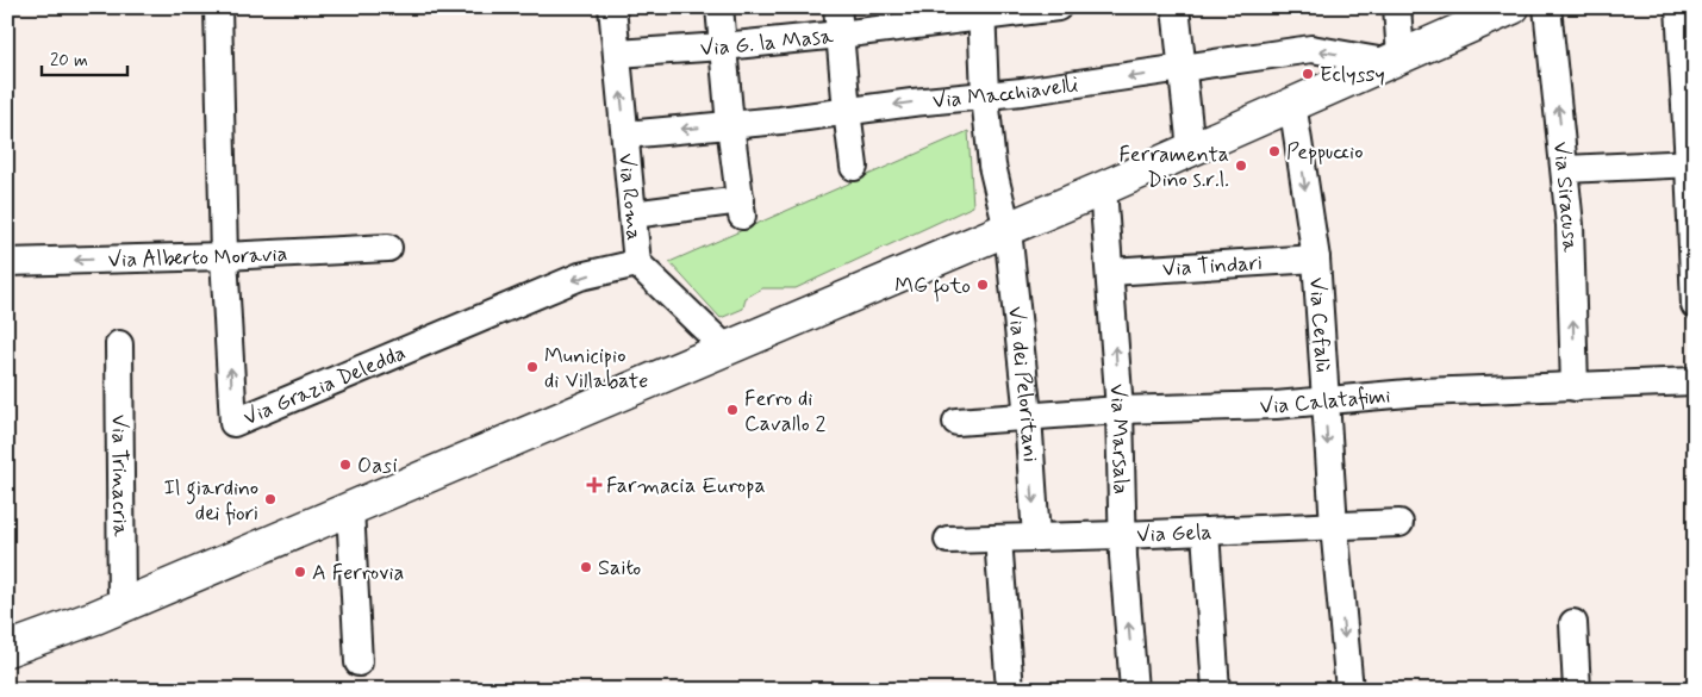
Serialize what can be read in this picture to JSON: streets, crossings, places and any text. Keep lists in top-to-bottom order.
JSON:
{
  "streets": {
    "street": [
      "Via G. la Masa",
      "Via Macchiavelli",
      "Via Roma",
      "Via Siracusa",
      "Via Alberto Moravia",
      "Via Tindari",
      "Via Cefalù",
      "Via Grazia Deledda",
      "Via dei Peloritani",
      "Via Calatafimi",
      "Via Marsala",
      "Via Trinacria",
      "Via Gela"
    ]
  },
  "crossings": [
    ["Via G. la Masa", "Via Roma"],
    ["Via G. la Masa", "Via dei Peloritani"],
    ["Via Macchiavelli", "Via Roma"],
    ["Via Macchiavelli", "Via dei Peloritani"],
    ["Via Roma", "Via Grazia Deledda"],
    ["Via Siracusa", "Via Calatafimi"],
    ["Via Alberto Moravia", "Via Grazia Deledda"],
    ["Via Tindari", "Via Cefalù"],
    ["Via Tindari", "Via Marsala"],
    ["Via Cefalù", "Via Calatafimi"],
    ["Via Cefalù", "Via Gela"],
    ["Via dei Peloritani", "Via Calatafimi"],
    ["Via dei Peloritani", "Via Gela"],
    ["Via Calatafimi", "Via Marsala"],
    ["Via Marsala", "Via Gela"]
  ],
  "one_way": ["Via Macchiavelli", "Via Alberto Moravia"],
  "places": {
    "other": [
      "Eclyssy",
      "Peppuccio",
      "Ferramenta Dino s.r.l.",
      "MG foto",
      "Municipio di Villabate",
      "Ferro di Cavallo 2",
      "Oasi",
      "Il giardino dei fiori",
      "Saito",
      "A Ferrovia"
    ],
    "health": ["Farmacia Europa"]
  },
  "scale_bar": "20 m"
}
